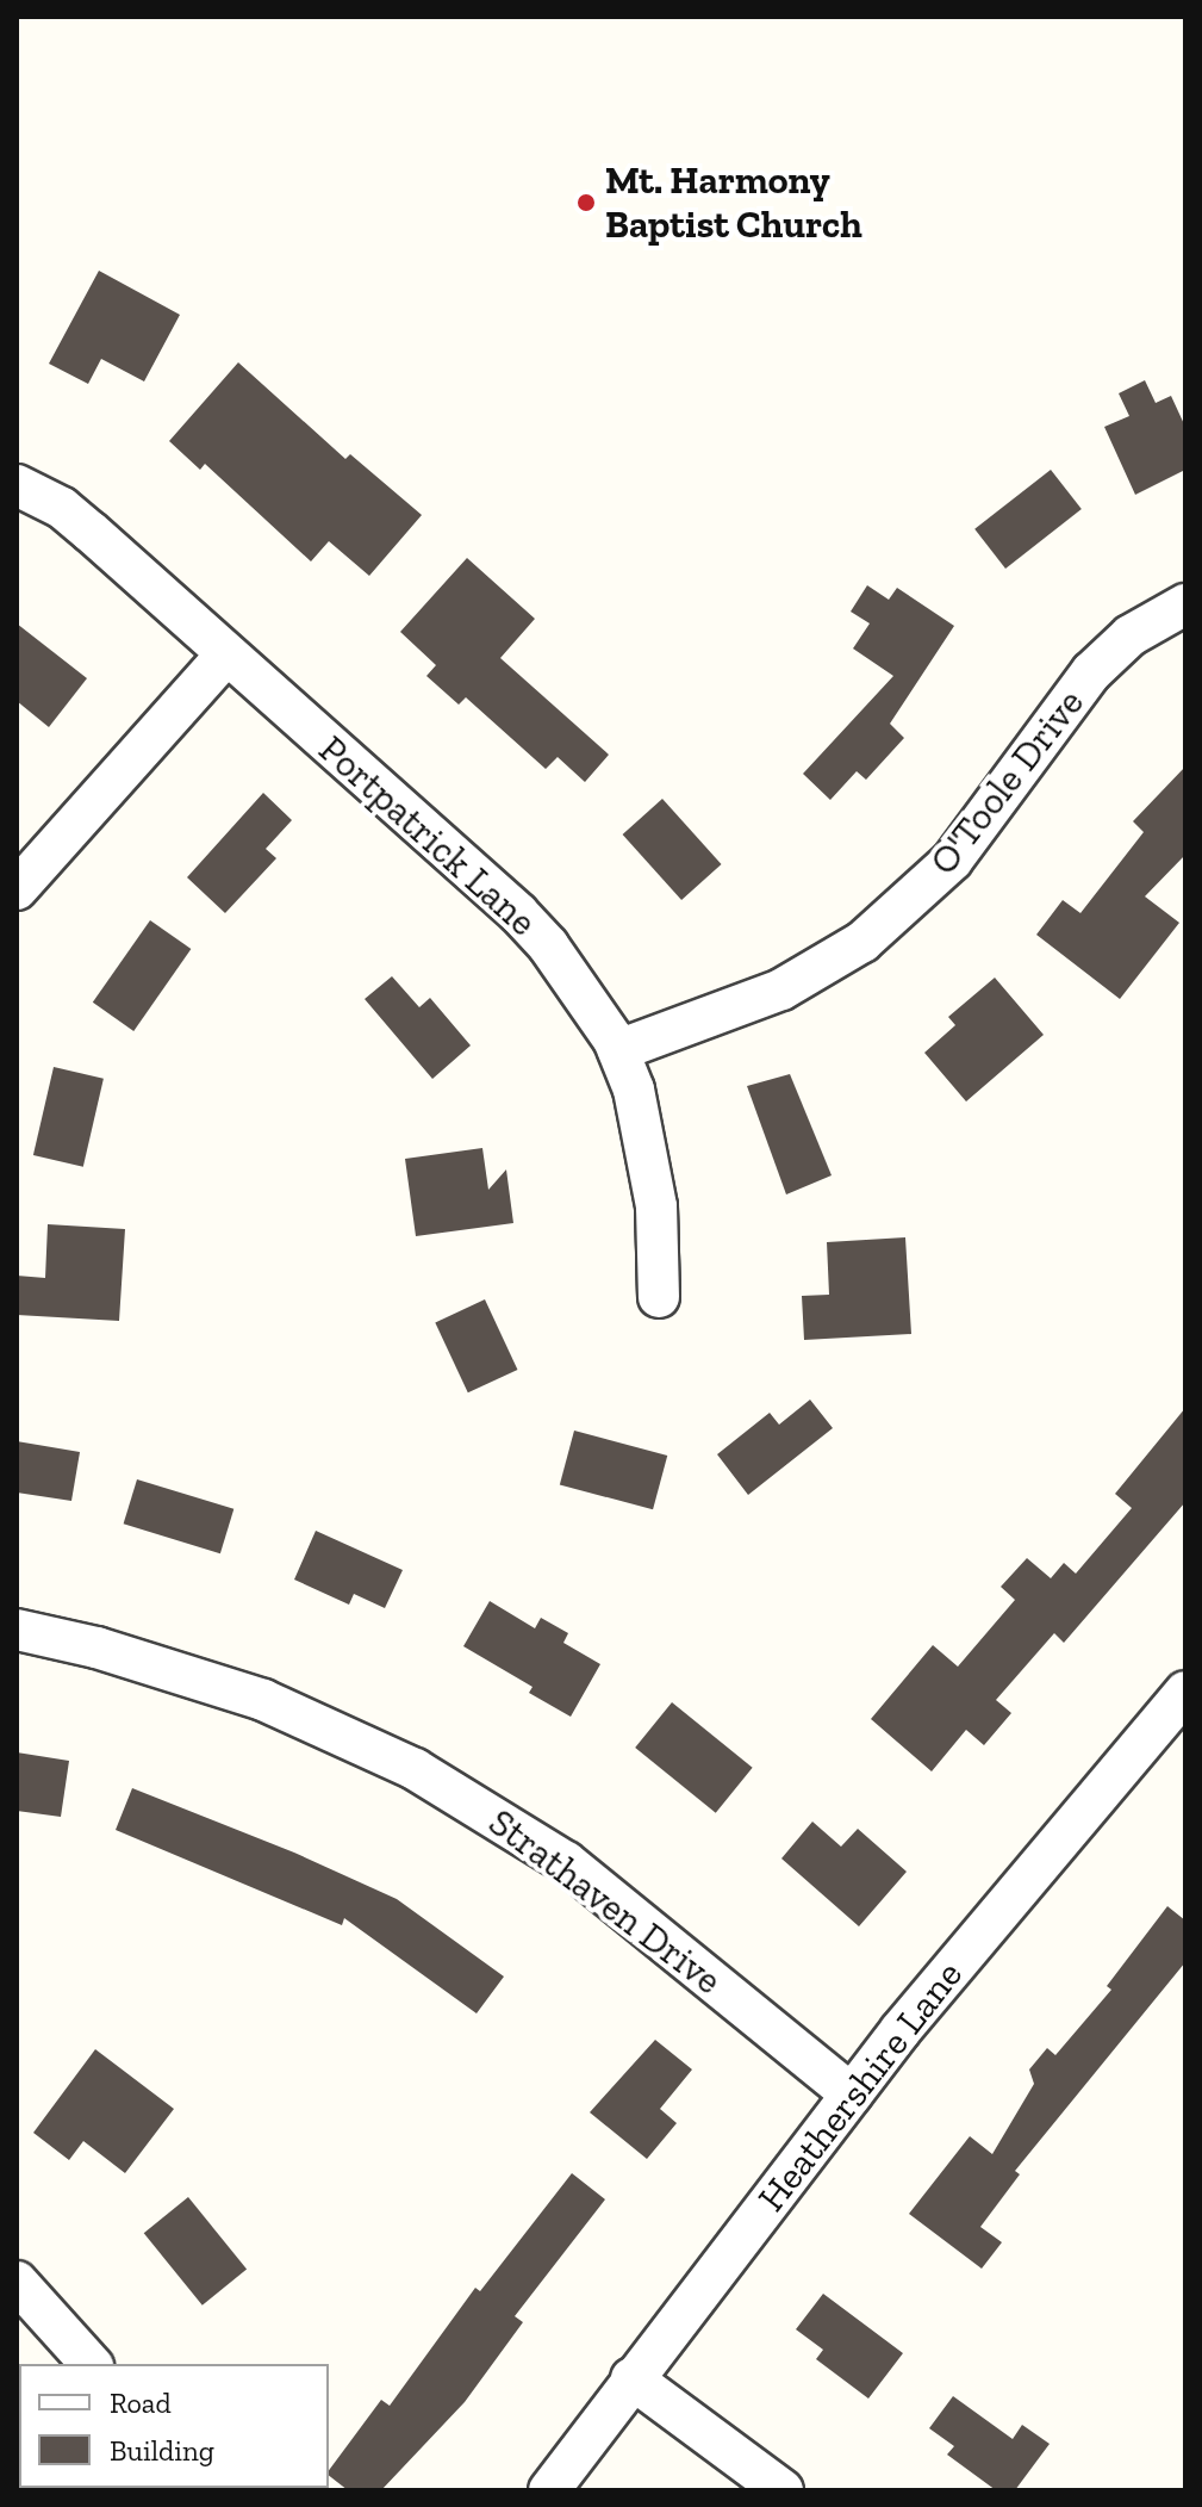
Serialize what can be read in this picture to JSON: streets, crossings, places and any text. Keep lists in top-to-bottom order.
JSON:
{
  "streets": {
    "street": [
      "O'Toole Drive",
      "Portpatrick Lane",
      "Strathaven Drive",
      "Heathershire Lane"
    ]
  },
  "crossings": [
    ["O'Toole Drive", "Portpatrick Lane"],
    ["Strathaven Drive", "Heathershire Lane"]
  ],
  "places": ["Mt. Harmony Baptist Church"],
  "legend": ["Road", "Building"]
}
